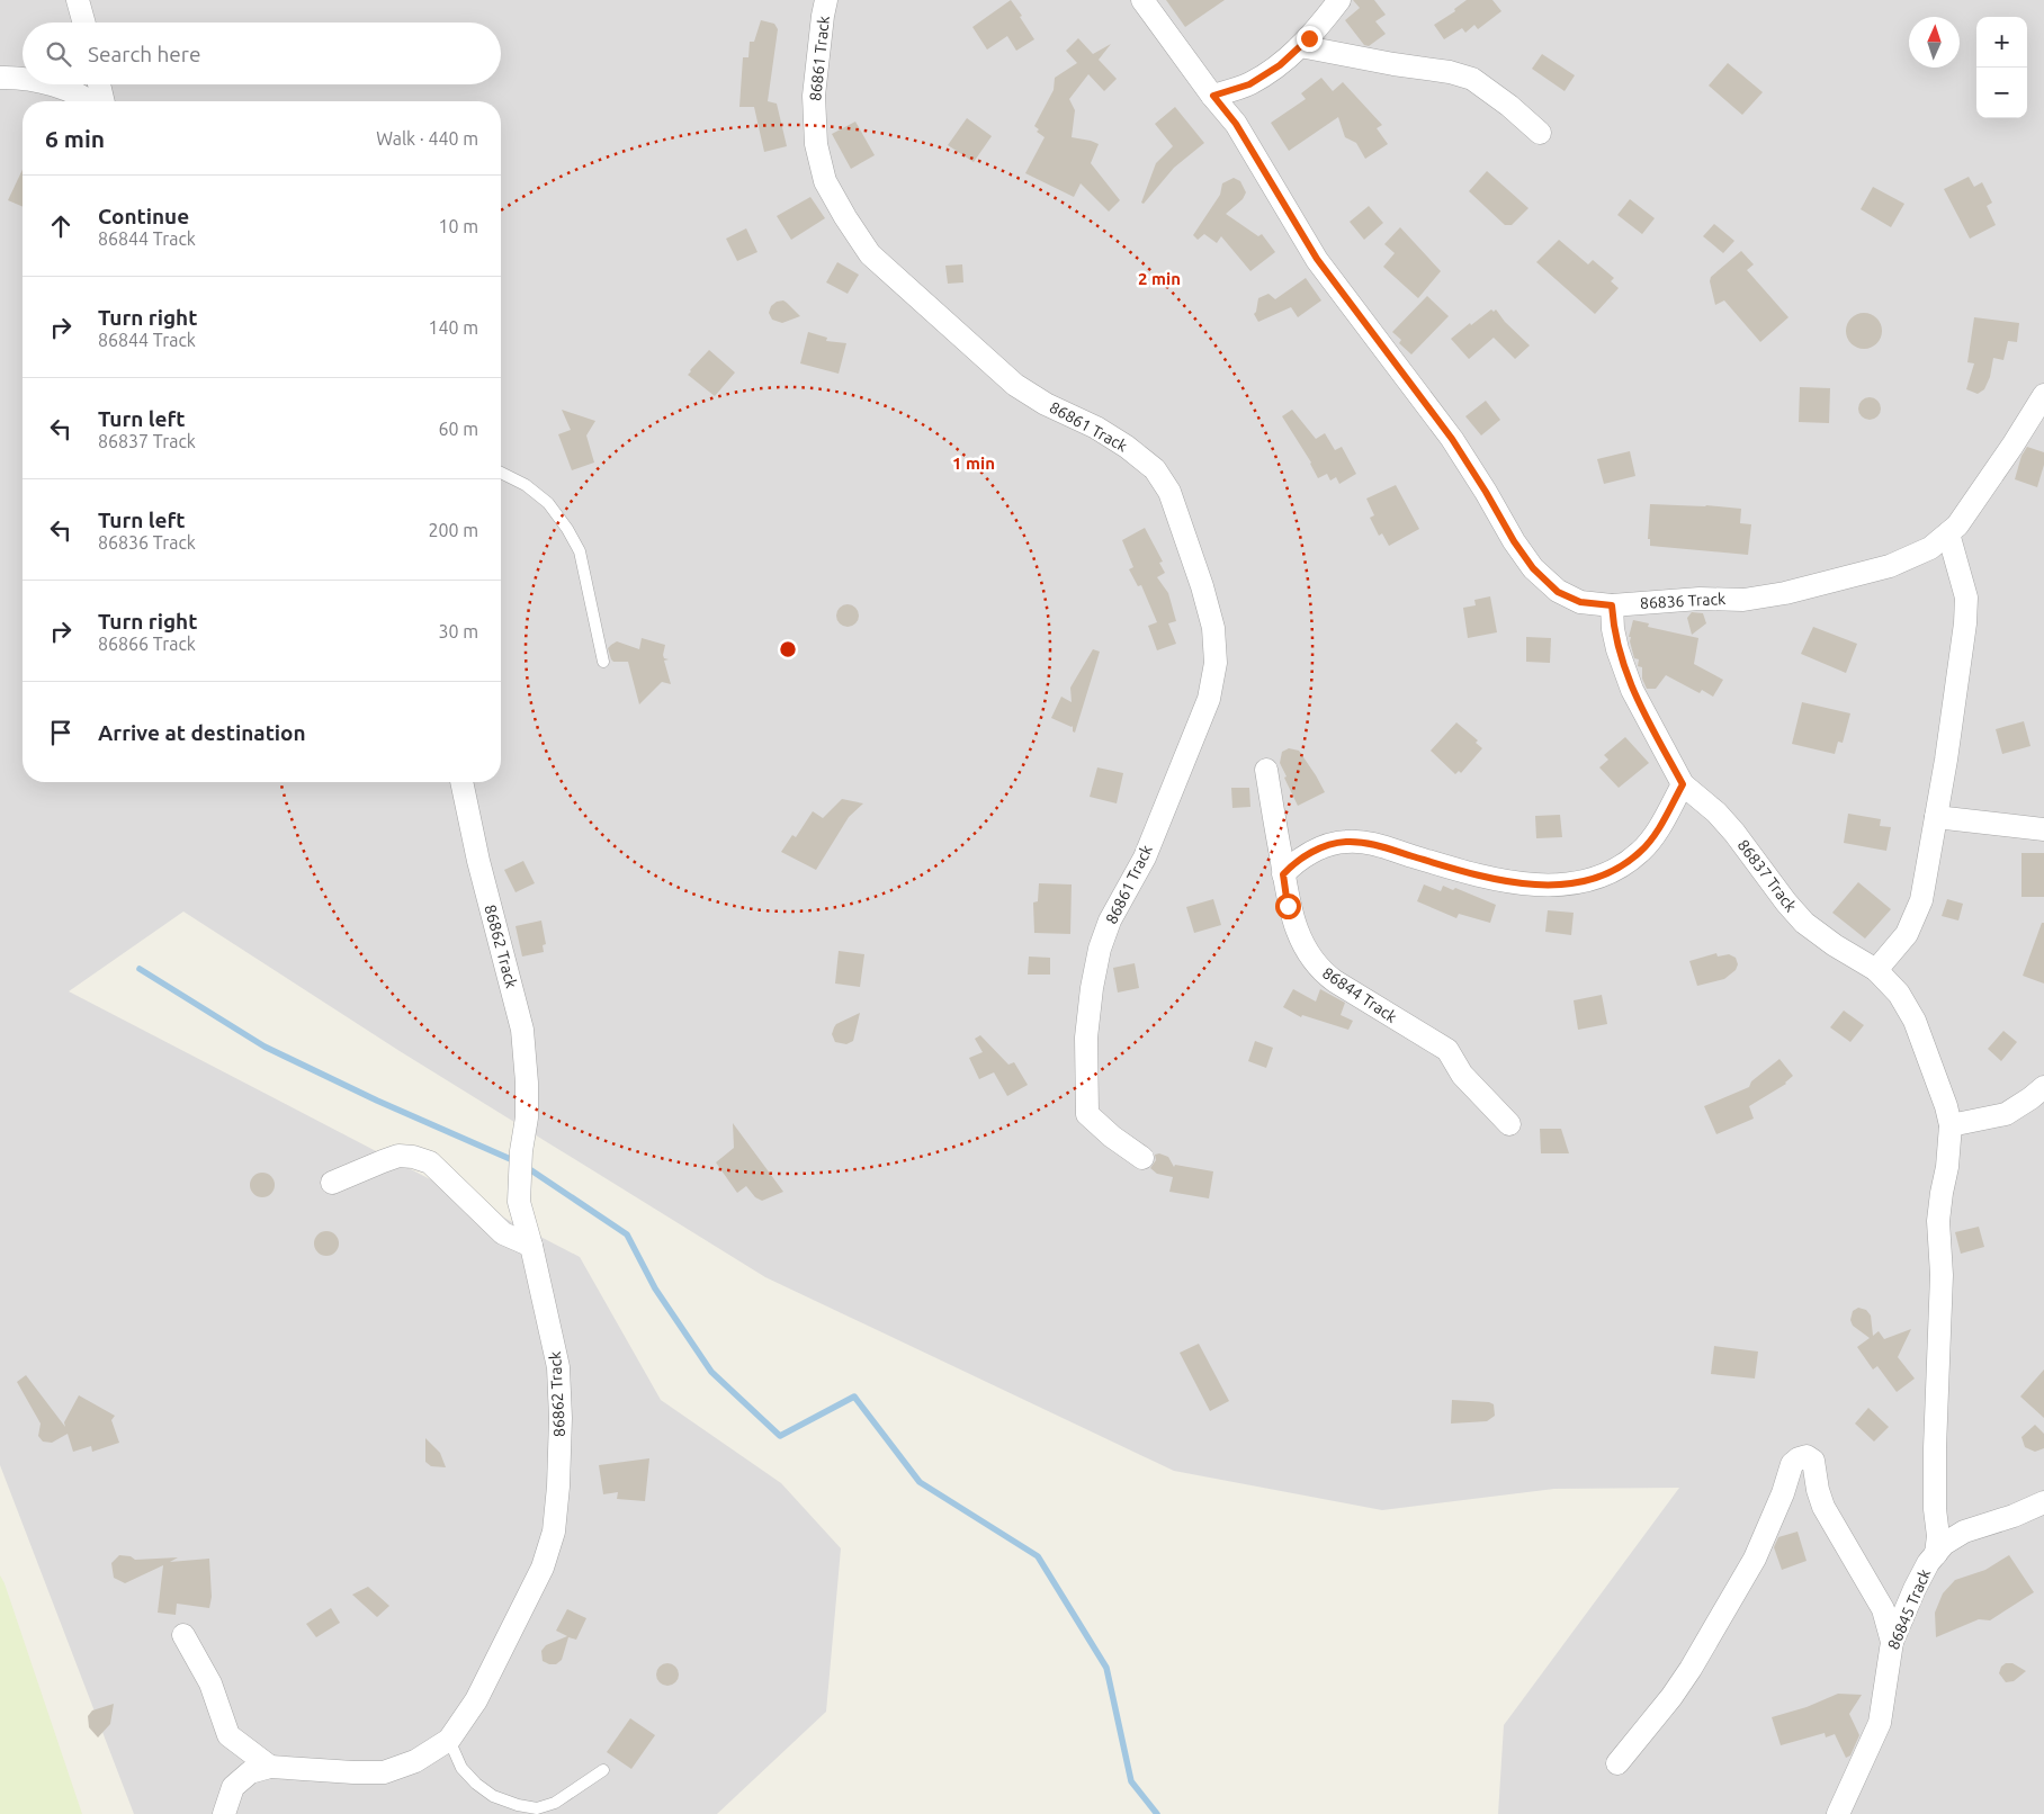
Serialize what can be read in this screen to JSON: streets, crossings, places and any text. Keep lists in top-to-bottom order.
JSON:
{
  "streets": {
    "street": [
      "86861 Track",
      "86836 Track",
      "86837 Track",
      "86862 Track",
      "86844 Track",
      "86845 Track"
    ]
  },
  "crossings": [
    ["86836 Track", "86837 Track"]
  ],
  "north": "top",
  "page": {
    "map_buttons": ["+", "−"],
    "search": "Search here",
    "heading": ["6 min", "Walk · 440 m"],
    "list": [
      ["Continue", "86844 Track", "10 m"],
      ["Turn right", "86844 Track", "140 m"],
      ["Turn left", "86837 Track", "60 m"],
      ["Turn left", "86836 Track", "200 m"],
      ["Turn right", "86866 Track", "30 m"],
      "Arrive at destination"
    ]
  },
  "rings": ["2 min", "1 min"]
}
